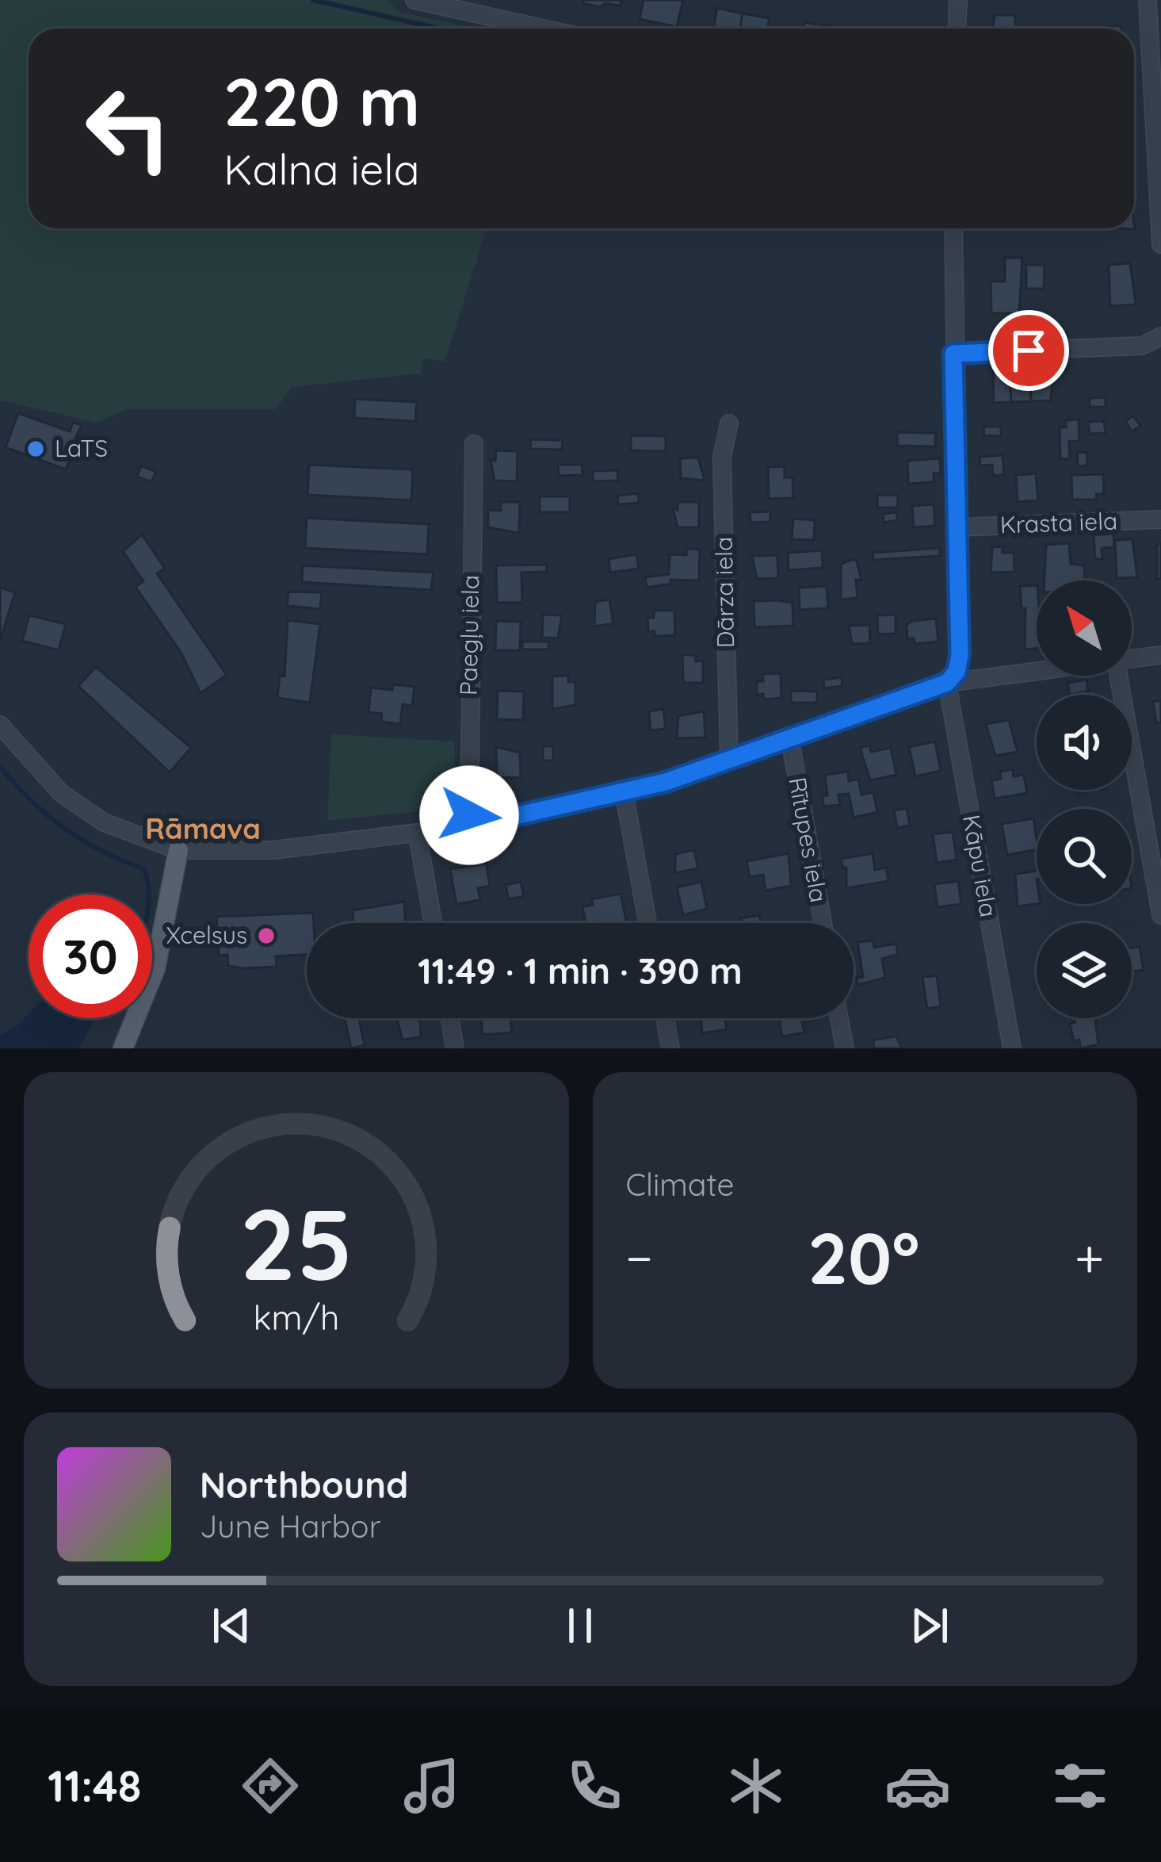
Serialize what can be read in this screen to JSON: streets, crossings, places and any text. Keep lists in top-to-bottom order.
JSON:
{
  "streets": {
    "street": [
      "Krasta iela",
      "Dārza iela",
      "Paegļu iela",
      "Rītupes iela",
      "Kāpu iela"
    ]
  },
  "districts": ["Rāmava"],
  "places": ["LaTS", "Xcelsus"],
  "north": "top left",
  "page": {
    "turn": ["220 m", "Kalna iela"],
    "limit": "30",
    "trip": "11:49 · 1 min · 390 m",
    "tile": "Climate",
    "heat": ["−", "20°", "+"],
    "song": ["Northbound", "June Harbor"],
    "tabs": "11:48",
    "gauge": ["25", "km/h"]
  }
}
